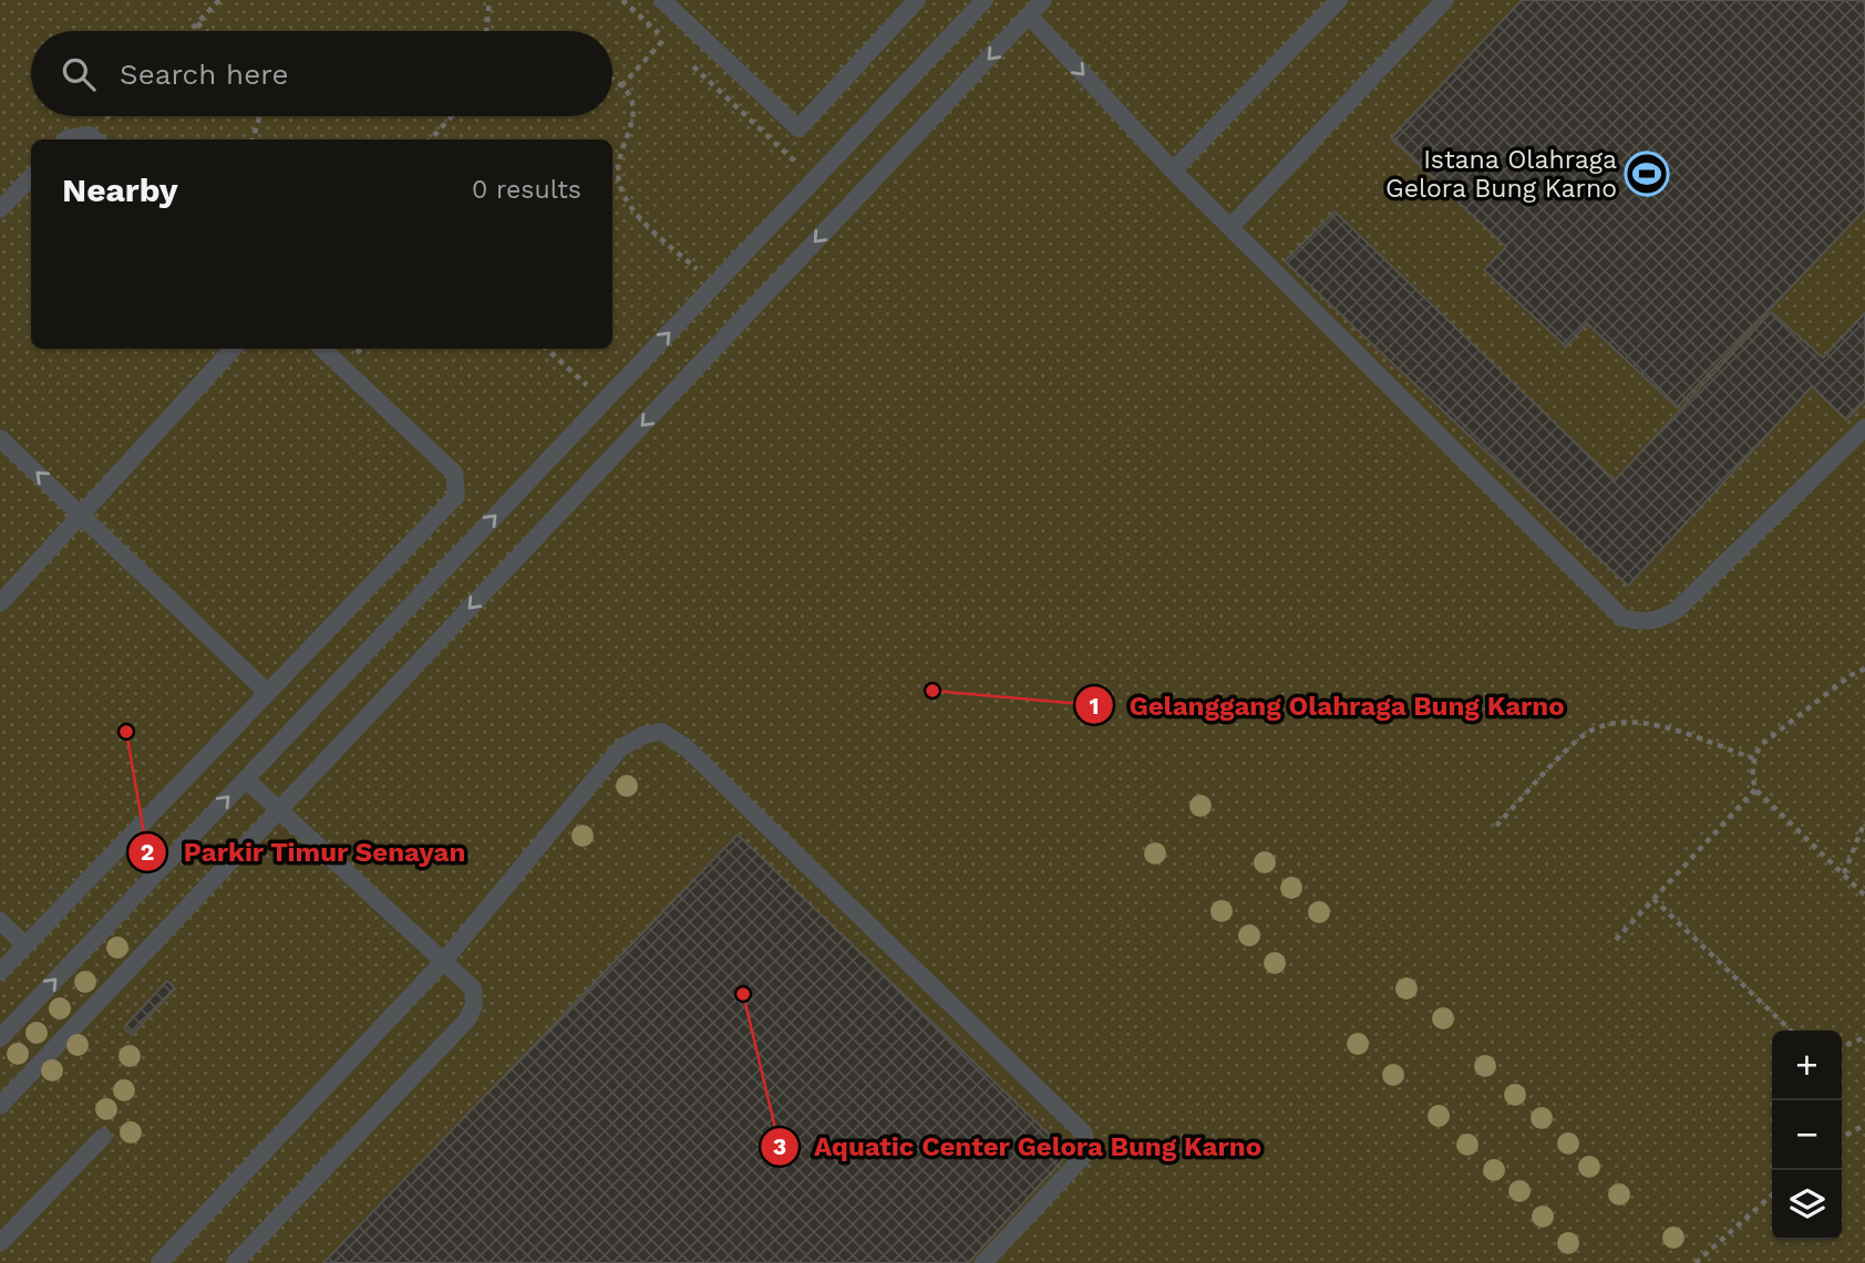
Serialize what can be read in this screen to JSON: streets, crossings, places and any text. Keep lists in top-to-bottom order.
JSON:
{
  "places": {
    "sports": ["Istana Olahraga Gelora Bung Karno"],
    "other": ["Gelanggang Olahraga Bung Karno", "Parkir Timur Senayan", "Aquatic Center Gelora Bung Karno"]
  },
  "page": {
    "search": "Search here",
    "heading": ["Nearby", "0 results"],
    "map_buttons": ["+", "−"]
  }
}
